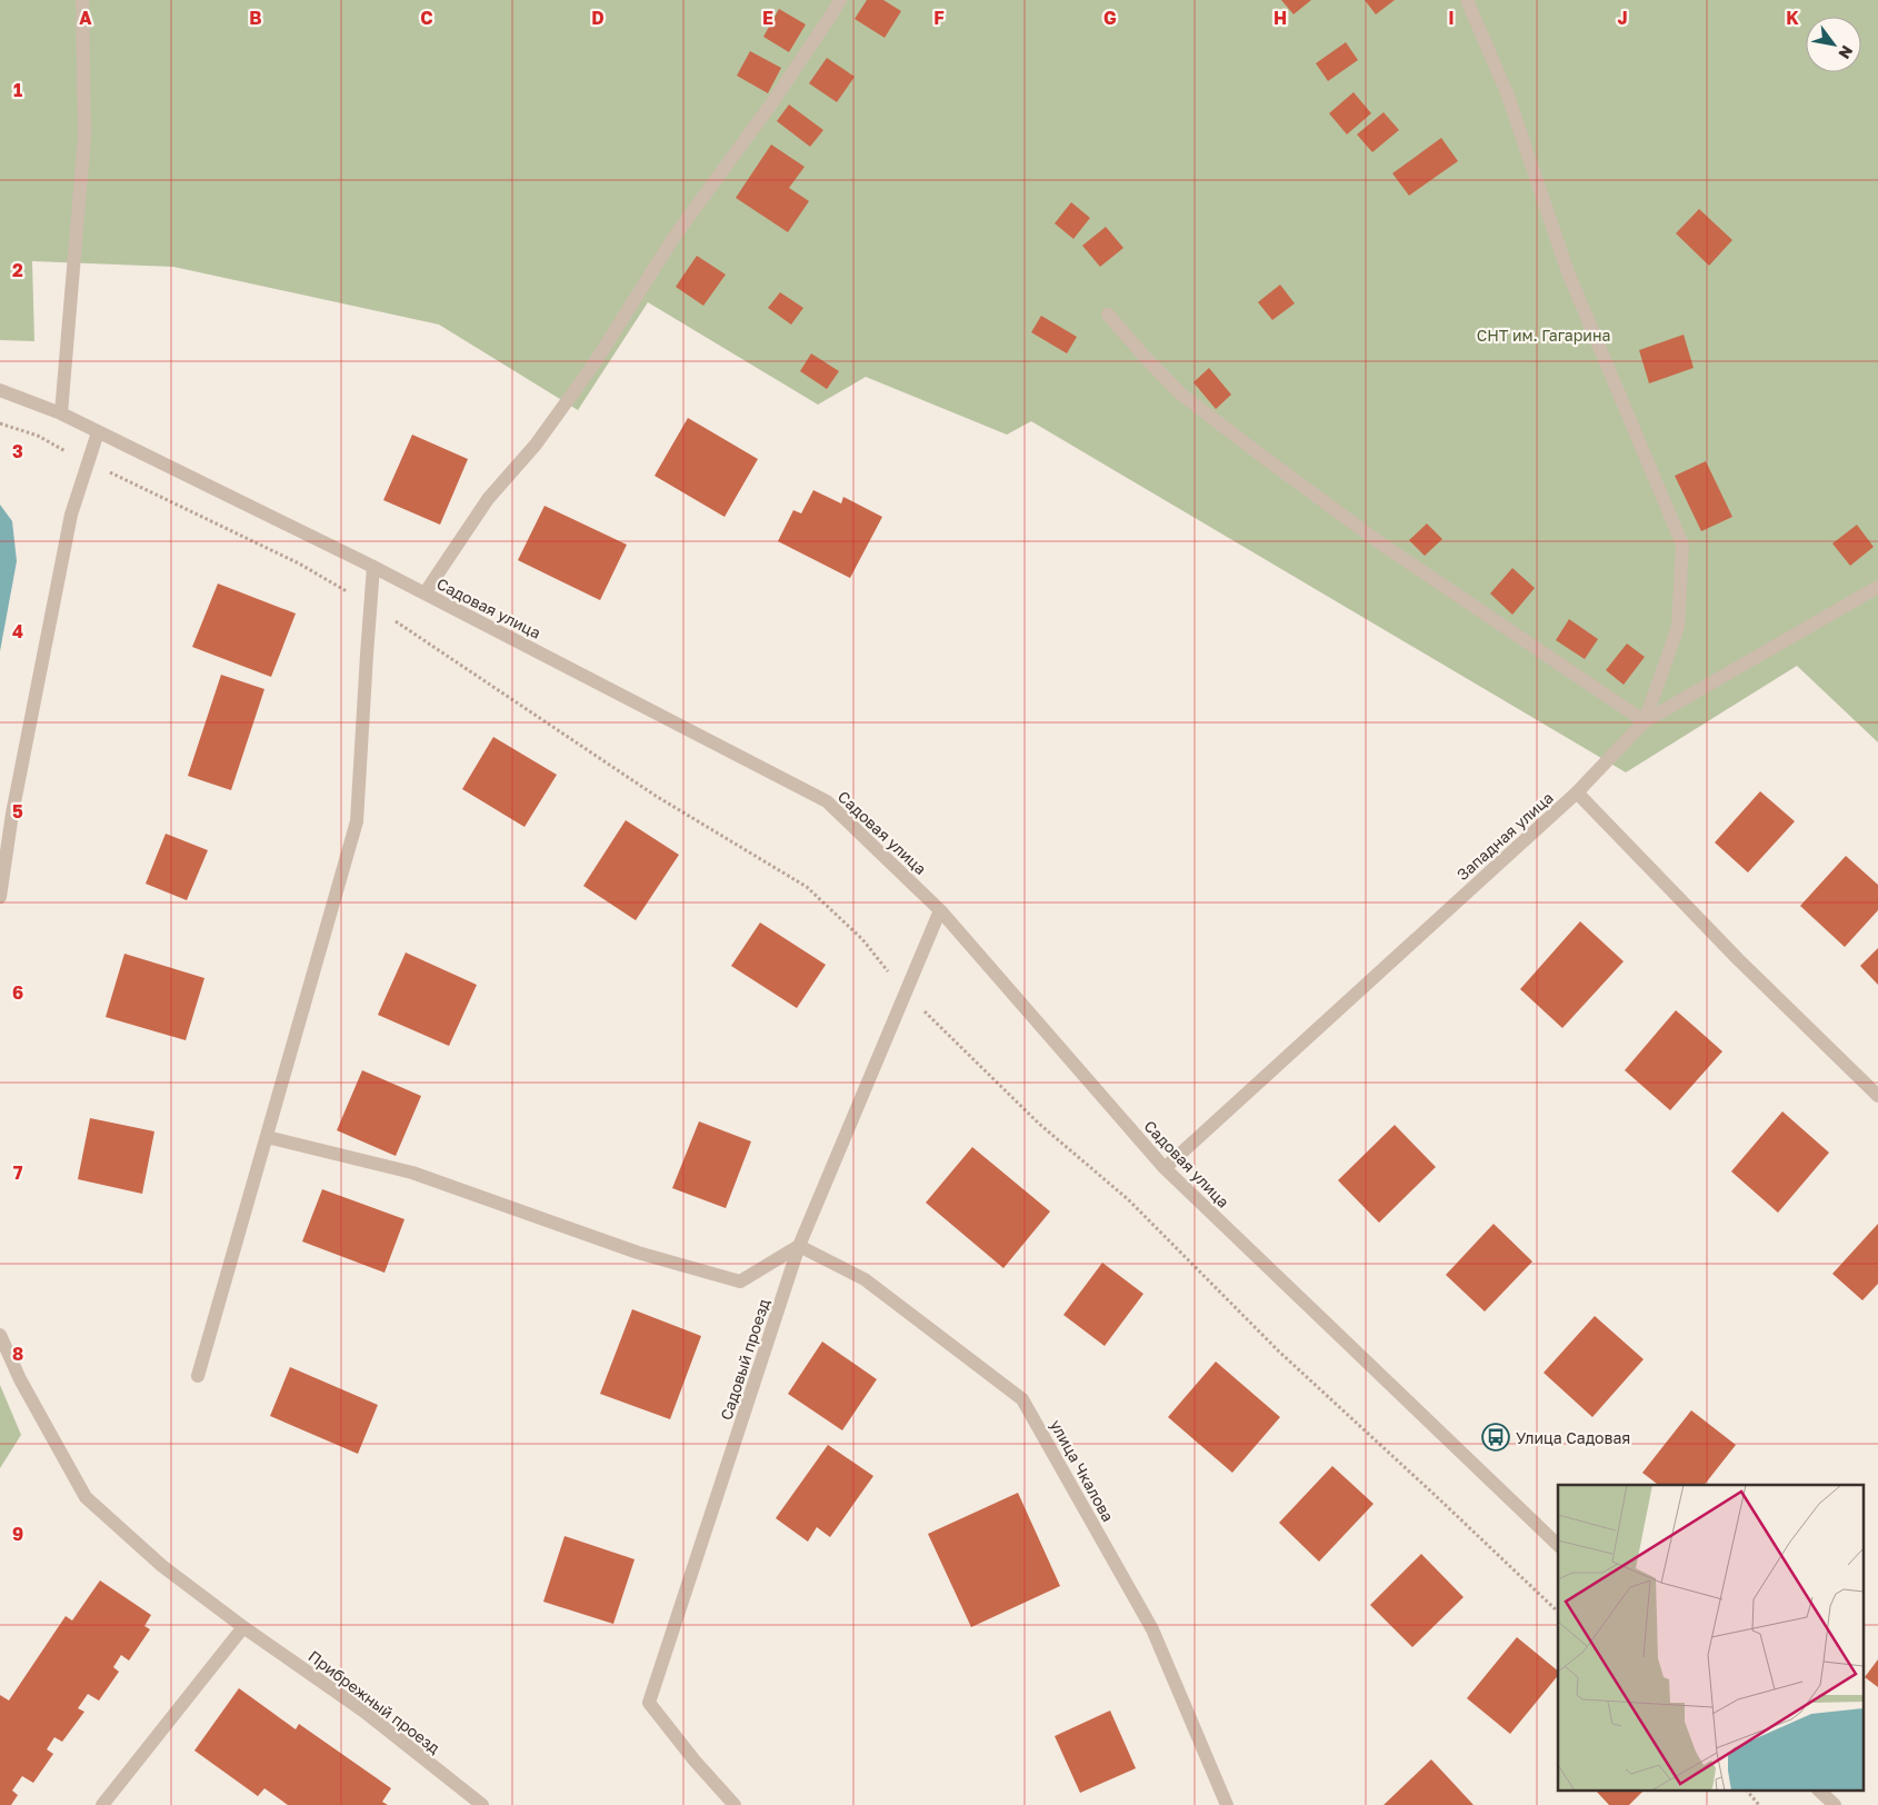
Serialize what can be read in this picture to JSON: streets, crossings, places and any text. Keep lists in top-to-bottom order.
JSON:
{
  "streets": {
    "street": [
      "Садовая улица",
      "Западная улица",
      "Садовый проезд",
      "улица Чкалова",
      "Прибрежный проезд"
    ]
  },
  "crossings": [
    ["Садовая улица", "Западная улица"],
    ["Садовая улица", "Садовый проезд"],
    ["Садовый проезд", "улица Чкалова"]
  ],
  "parks": ["СНТ им. Гагарина"],
  "places": {
    "bus stop": ["Улица Садовая"]
  },
  "north": "bottom right",
  "grid": {
    "columns": [
      "A",
      "B",
      "C",
      "D",
      "E",
      "F",
      "G",
      "H",
      "I",
      "J",
      "K"
    ],
    "rows": [
      "1",
      "2",
      "3",
      "4",
      "5",
      "6",
      "7",
      "8",
      "9"
    ]
  }
}
